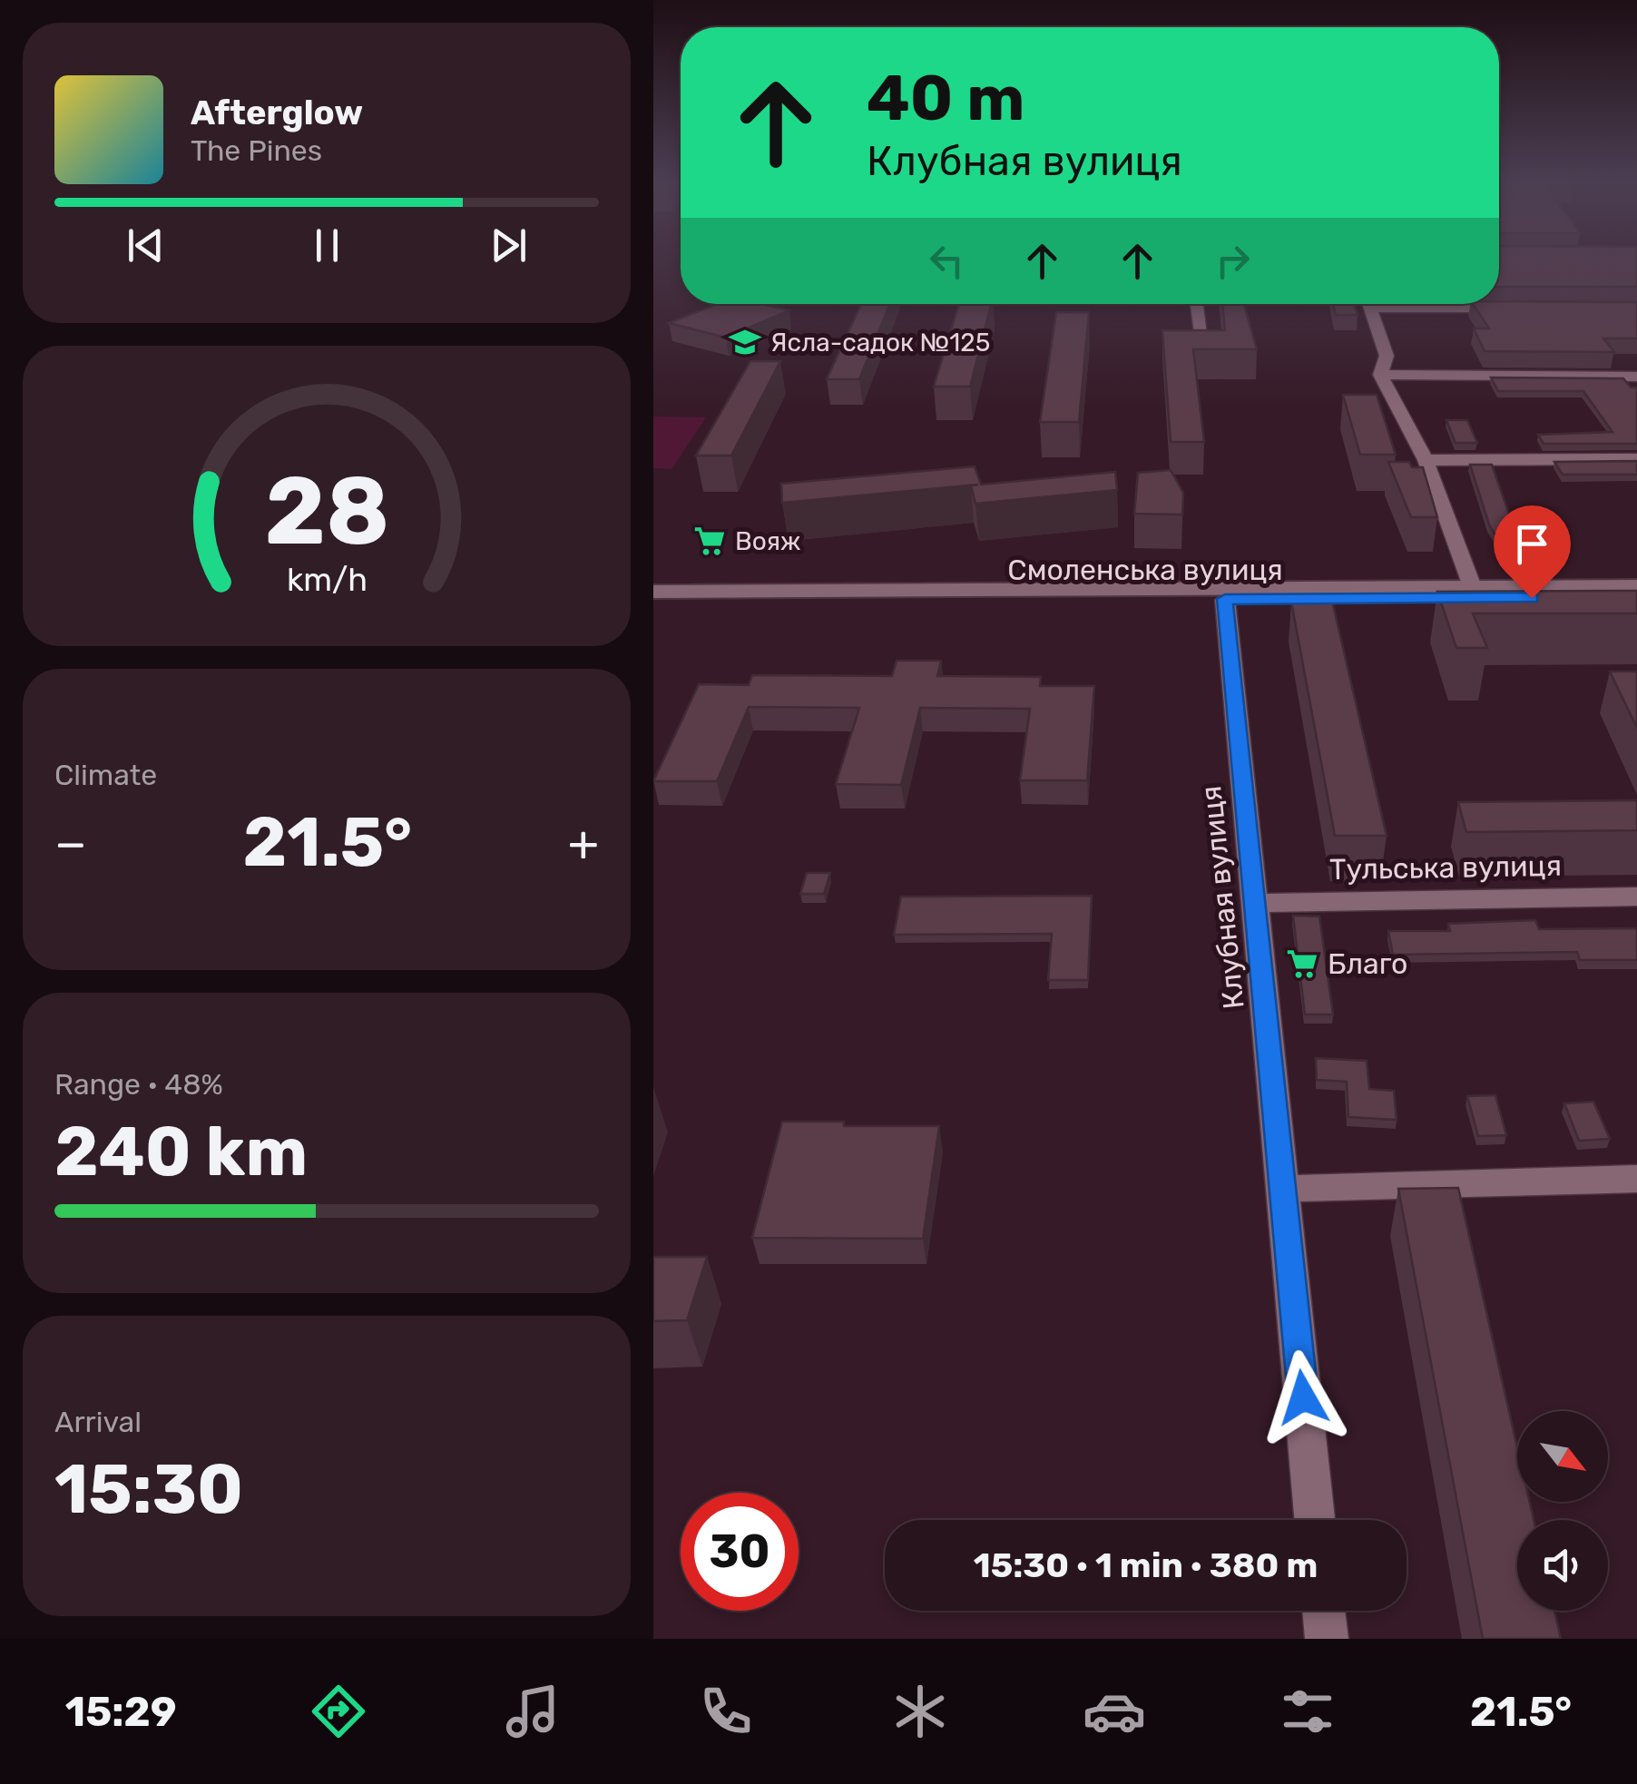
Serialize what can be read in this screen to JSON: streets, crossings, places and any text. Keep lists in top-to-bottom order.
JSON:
{
  "streets": {
    "street": ["Смоленська вулиця", "Тульська вулиця", "Клубная вулиця"]
  },
  "crossings": [
    ["Смоленська вулиця", "Клубная вулиця"],
    ["Тульська вулиця", "Клубная вулиця"]
  ],
  "places": {
    "school or university": ["Ясла-садок №125"],
    "supermarket": ["Вояж", "Благо"]
  },
  "north": "bottom right",
  "page": {
    "turn": ["40 m", "Клубная вулиця"],
    "song": ["Afterglow", "The Pines"],
    "tile": [
      "Climate",
      ["Range · 48%", "240 km"],
      ["Arrival", "15:30"]
    ],
    "heat": ["−", "21.5°", "+"],
    "limit": "30",
    "trip": "15:30 · 1 min · 380 m",
    "tabs": ["15:29", "21.5°"],
    "gauge": ["28", "km/h"]
  }
}
